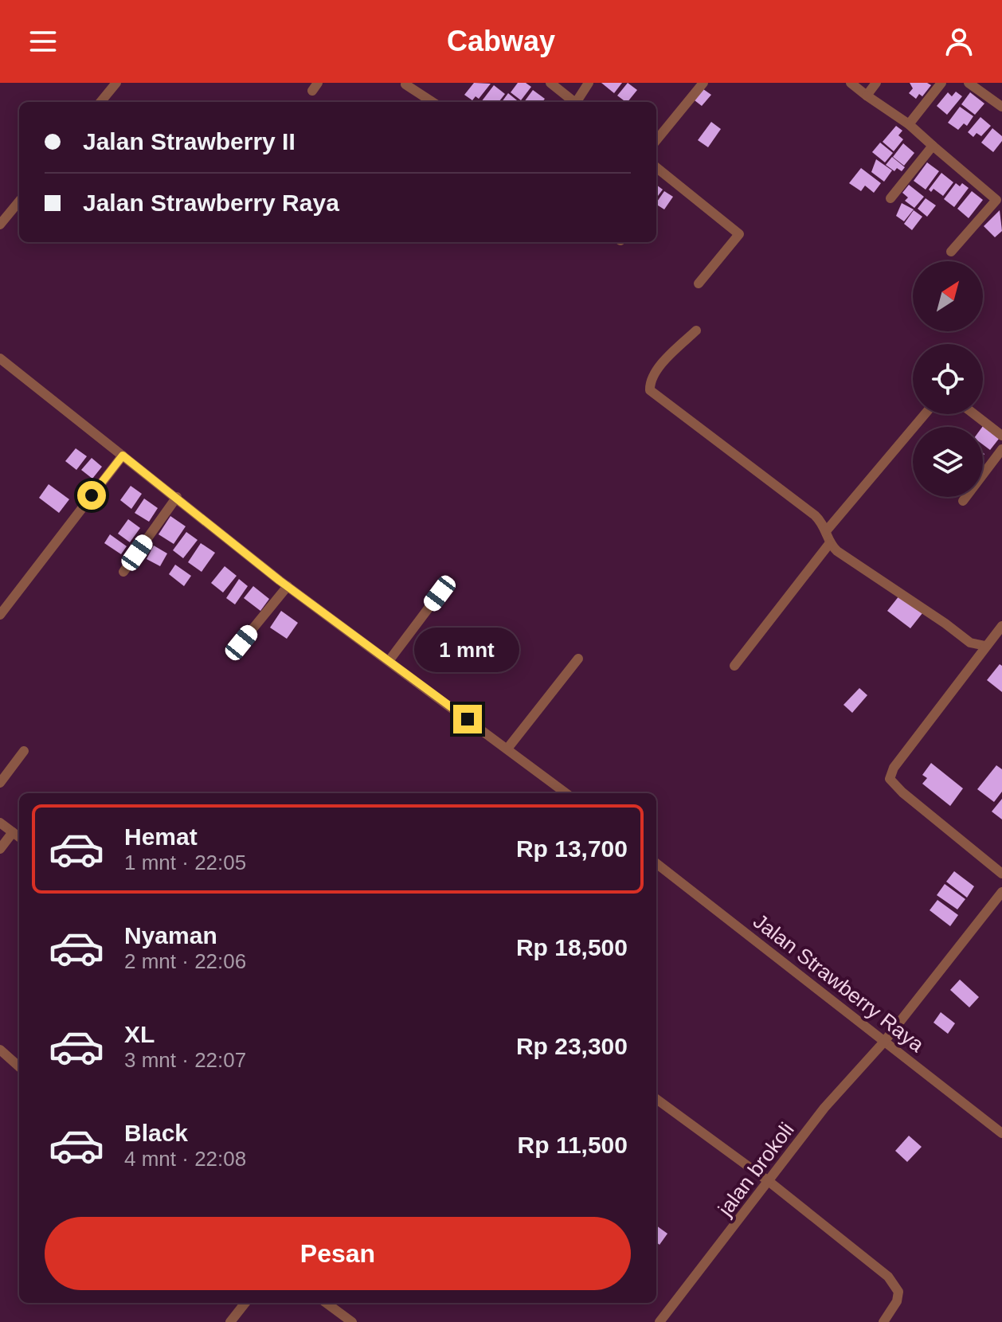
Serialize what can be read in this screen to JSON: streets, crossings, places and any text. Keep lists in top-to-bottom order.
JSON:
{
  "streets": {
    "street": ["Jalan Strawberry Raya", "jalan brokoli"]
  },
  "crossings": [
    ["Jalan Strawberry Raya", "jalan brokoli"]
  ],
  "north": "top right",
  "page": {
    "header": "Cabway",
    "banner": ["Jalan Strawberry II", "Jalan Strawberry Raya"],
    "bubble": "1 mnt",
    "list": [
      {
        "name": "Hemat",
        "note": "1 mnt · 22:05",
        "value": "Rp 13,700"
      },
      {
        "name": "Nyaman",
        "note": "2 mnt · 22:06",
        "value": "Rp 18,500"
      },
      {
        "name": "XL",
        "note": "3 mnt · 22:07",
        "value": "Rp 23,300"
      },
      {
        "name": "Black",
        "note": "4 mnt · 22:08",
        "value": "Rp 11,500"
      }
    ],
    "buttons": "Pesan"
  }
}
